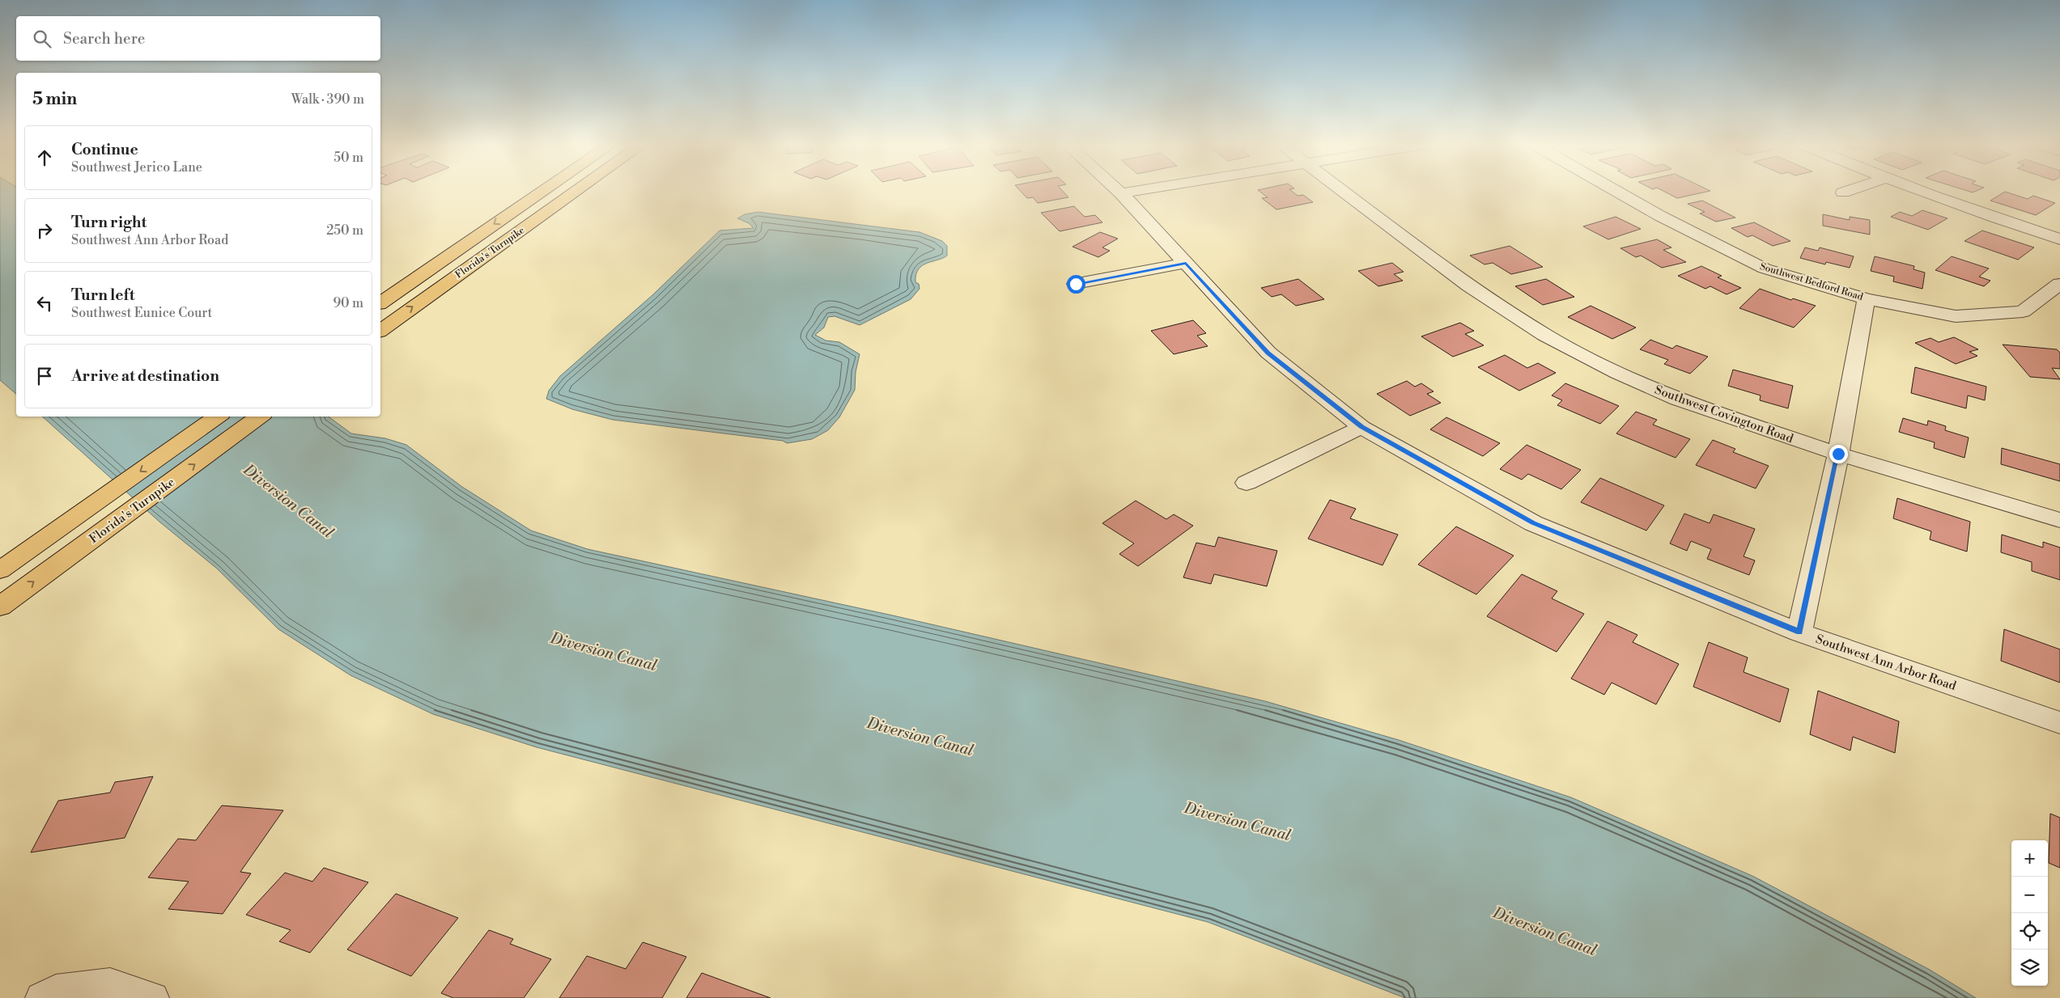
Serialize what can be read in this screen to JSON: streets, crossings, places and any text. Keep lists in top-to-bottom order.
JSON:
{
  "streets": {
    "highway": ["Florida's Turnpike"],
    "street": ["Southwest Bedford Road", "Southwest Covington Road", "Southwest Ann Arbor Road"]
  },
  "water": ["Diversion Canal"],
  "page": {
    "search": "Search here",
    "heading": ["5 min", "Walk · 390 m"],
    "list": [
      ["Continue", "Southwest Jerico Lane", "50 m"],
      ["Turn right", "Southwest Ann Arbor Road", "250 m"],
      ["Turn left", "Southwest Eunice Court", "90 m"],
      "Arrive at destination"
    ],
    "map_buttons": ["+", "−"]
  }
}
